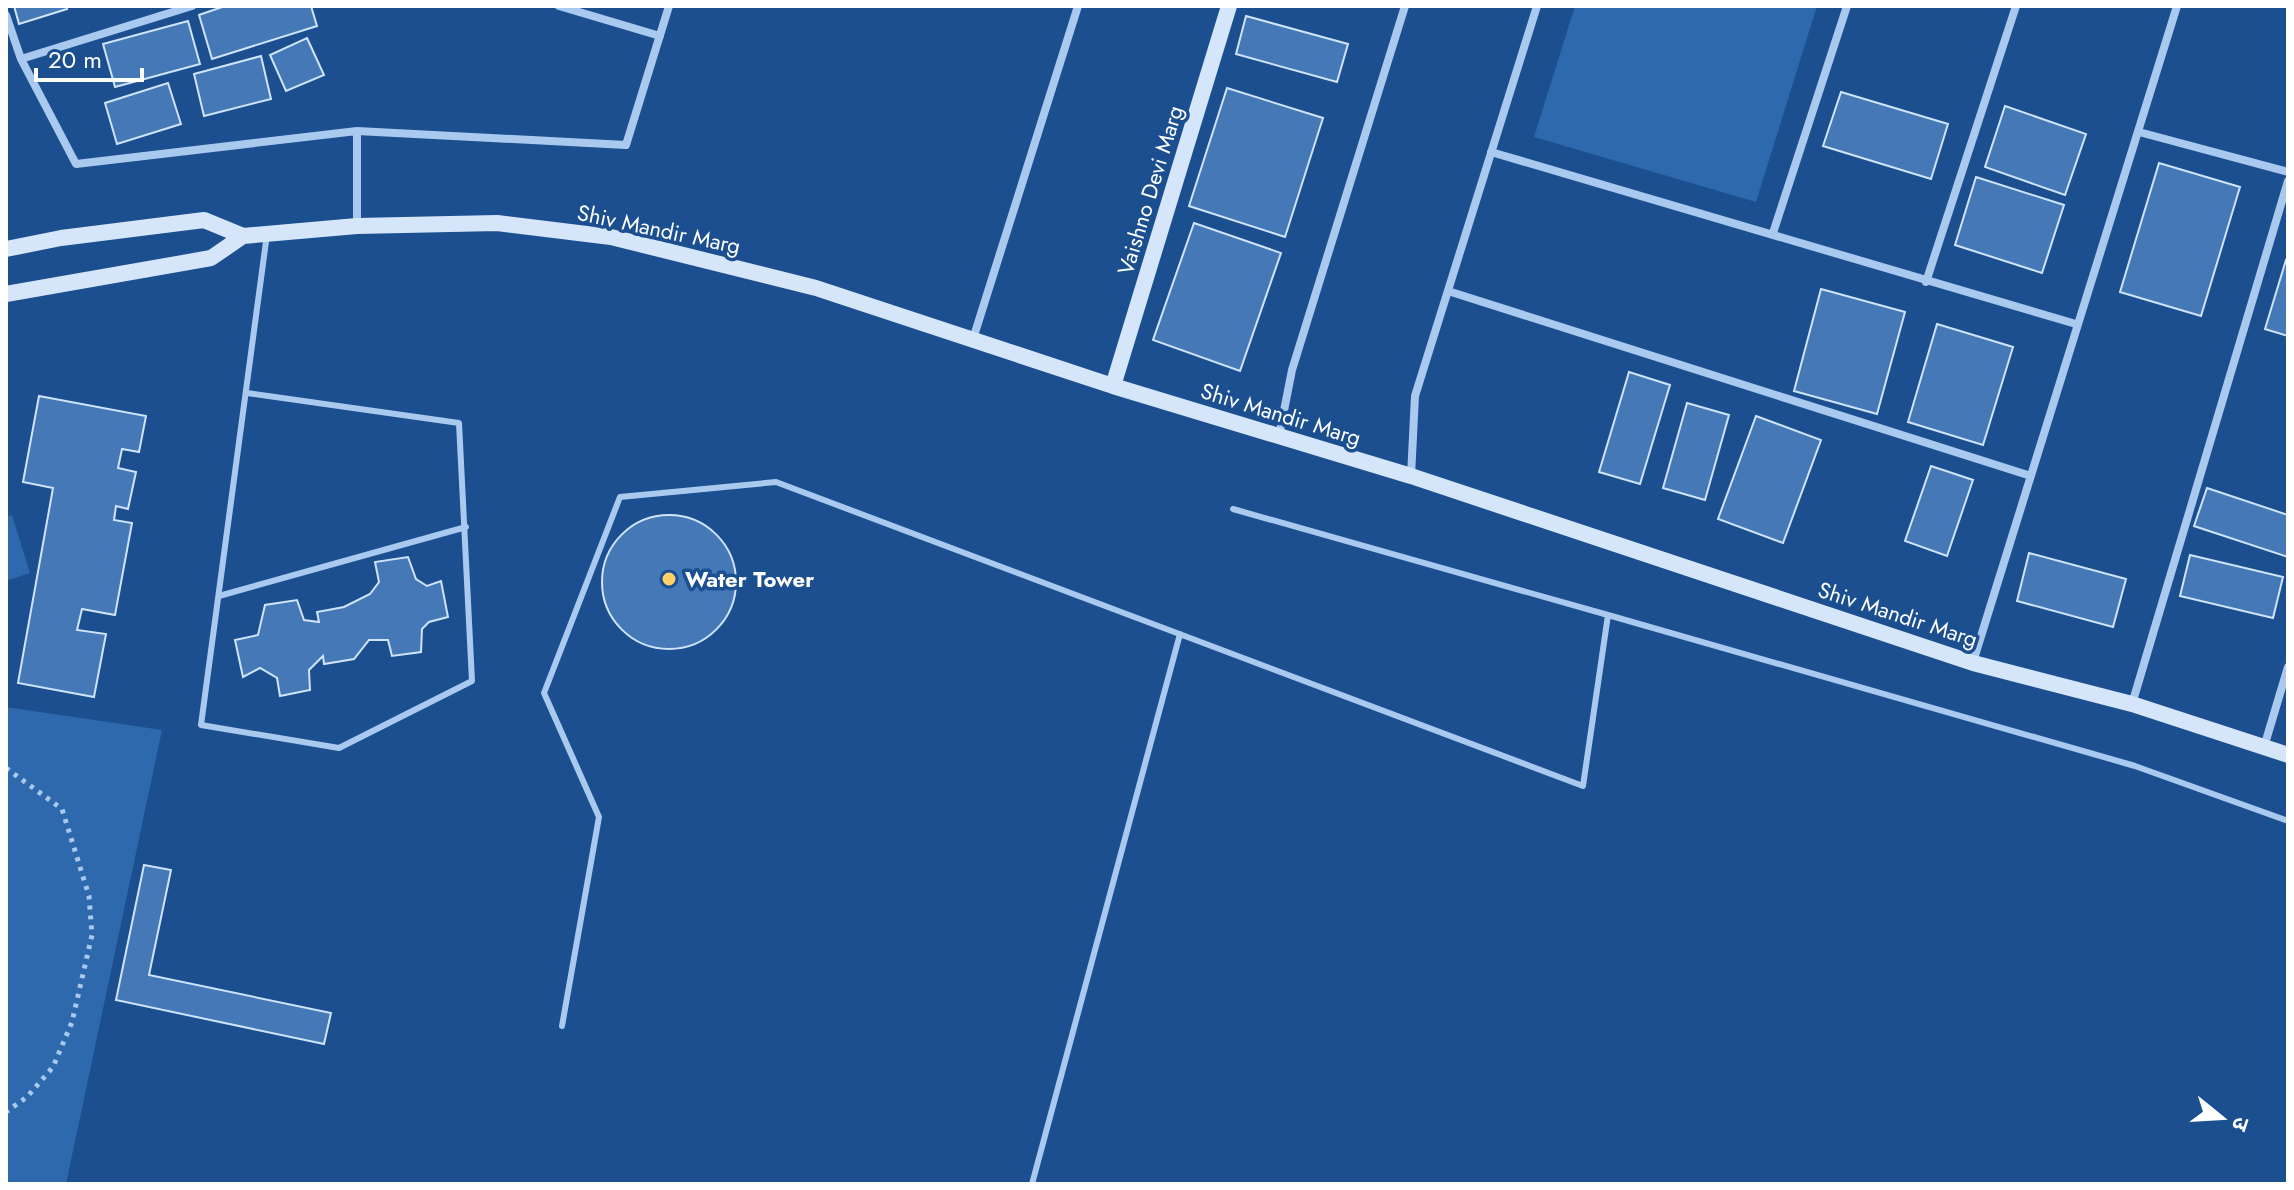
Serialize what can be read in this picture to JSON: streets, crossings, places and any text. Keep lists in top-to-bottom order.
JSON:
{
  "streets": {
    "street": ["Vaishno Devi Marg", "Shiv Mandir Marg"]
  },
  "crossings": [
    ["Vaishno Devi Marg", "Shiv Mandir Marg"]
  ],
  "places": ["Water Tower"],
  "scale_bar": "20 m",
  "north": "right"
}
